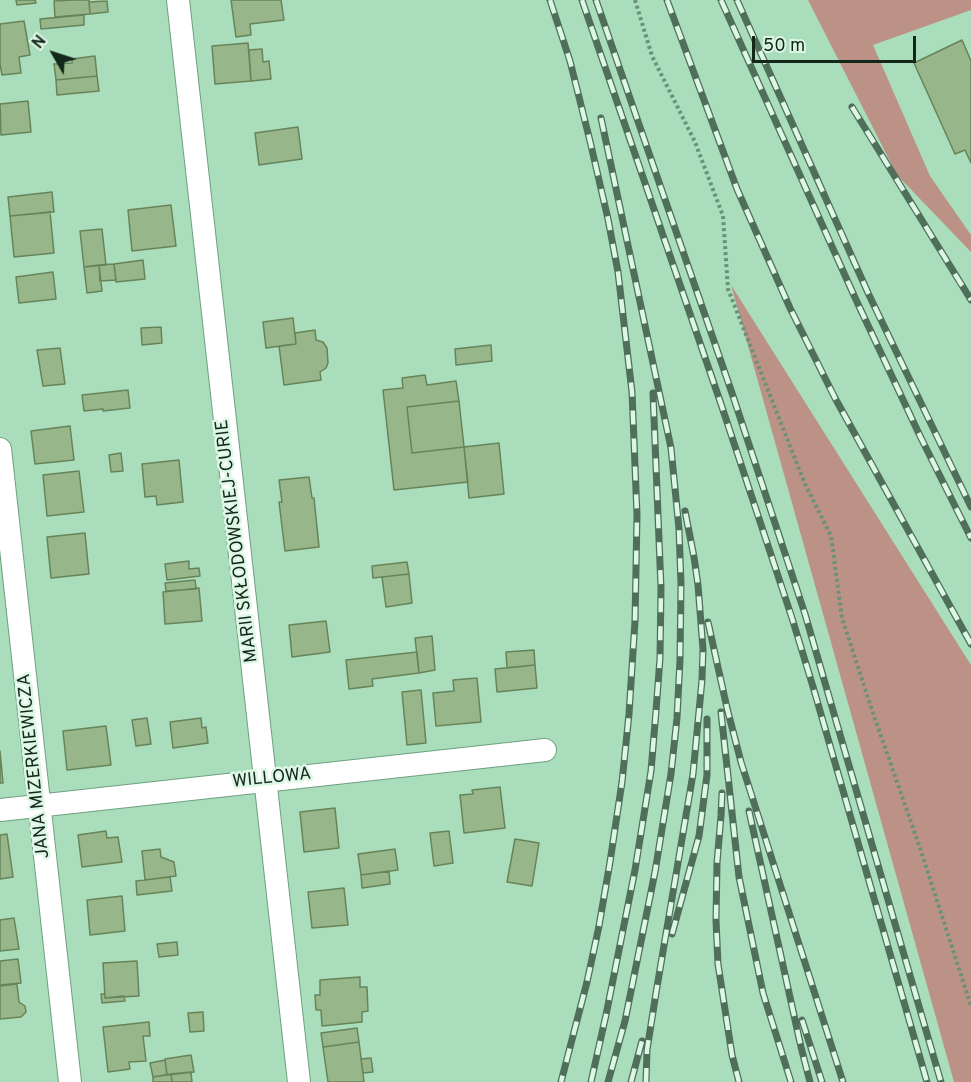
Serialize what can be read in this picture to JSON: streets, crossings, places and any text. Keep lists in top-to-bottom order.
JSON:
{
  "streets": {
    "street": ["MARII SKŁODOWSKIEJ-CURIE", "JANA MIZERKIEWICZA", "WILLOWA"]
  },
  "crossings": [
    ["MARII SKŁODOWSKIEJ-CURIE", "WILLOWA"],
    ["JANA MIZERKIEWICZA", "WILLOWA"]
  ],
  "scale_bar": "50 m",
  "north": "top left"
}
